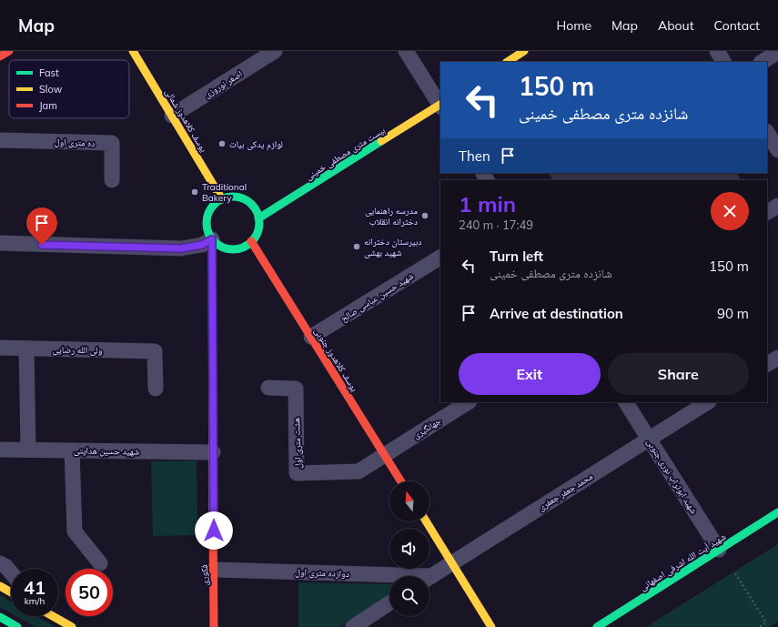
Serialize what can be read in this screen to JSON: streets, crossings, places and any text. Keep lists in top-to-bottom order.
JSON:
{
  "streets": {
    "main road": [
      "یوسف کلاهدوز شمالی",
      "بیست متری مصطفی خمینی",
      "یوسف کلاهدوز جنوبی",
      "شهید آیت الله اشرفی اصفهانی",
      "فکوری"
    ],
    "street": [
      "اصغر نوروزی",
      "ده متری اول",
      "شهید حسین عباسی صالح",
      "ولی الله رضایی",
      "جهانگیری",
      "هشت متری اول",
      "شهید حسین هدایتی",
      "شهید ابوتراب نوری جنوبی",
      "محمد جعفر جعفری",
      "دوازده متری اول"
    ]
  },
  "crossings": [
    ["اصغر نوروزی", "یوسف کلاهدوز شمالی"],
    ["یوسف کلاهدوز شمالی", "بیست متری مصطفی خمینی"],
    ["یوسف کلاهدوز شمالی", "یوسف کلاهدوز جنوبی"],
    ["یوسف کلاهدوز شمالی", "فکوری"],
    ["بیست متری مصطفی خمینی", "یوسف کلاهدوز جنوبی"],
    ["بیست متری مصطفی خمینی", "فکوری"],
    ["شهید حسین عباسی صالح", "یوسف کلاهدوز جنوبی"],
    ["یوسف کلاهدوز جنوبی", "جهانگیری"],
    ["یوسف کلاهدوز جنوبی", "هشت متری اول"],
    ["یوسف کلاهدوز جنوبی", "فکوری"],
    ["جهانگیری", "هشت متری اول"],
    ["شهید حسین هدایتی", "فکوری"],
    ["شهید ابوتراب نوری جنوبی", "محمد جعفر جعفری"],
    ["شهید ابوتراب نوری جنوبی", "شهید آیت الله اشرفی اصفهانی"],
    ["دوازده متری اول", "فکوری"]
  ],
  "places": [
    "لوازم یدکی بیات",
    "Traditional Bakery",
    "مدرسه راهنمایی دخترانه انقلاب",
    "دبیرستان دخترانه شهید بهشی"
  ],
  "legend": ["Fast", "Slow", "Jam"],
  "north": "top",
  "page": {
    "header": "Map",
    "nav": [
      "Home",
      "Map",
      "About",
      "Contact"
    ],
    "turn": ["150 m", "شانزده متری مصطفی خمینی"],
    "then": "Then",
    "heading": ["1 min", "240 m · 17:49"],
    "list": [
      {
        "name": "Turn left",
        "note": "شانزده متری مصطفی خمینی",
        "value": "150 m"
      },
      {
        "name": "Arrive at destination",
        "value": "90 m"
      }
    ],
    "buttons": ["Exit", "Share"],
    "speed": "41 km/h",
    "limit": "50"
  }
}
